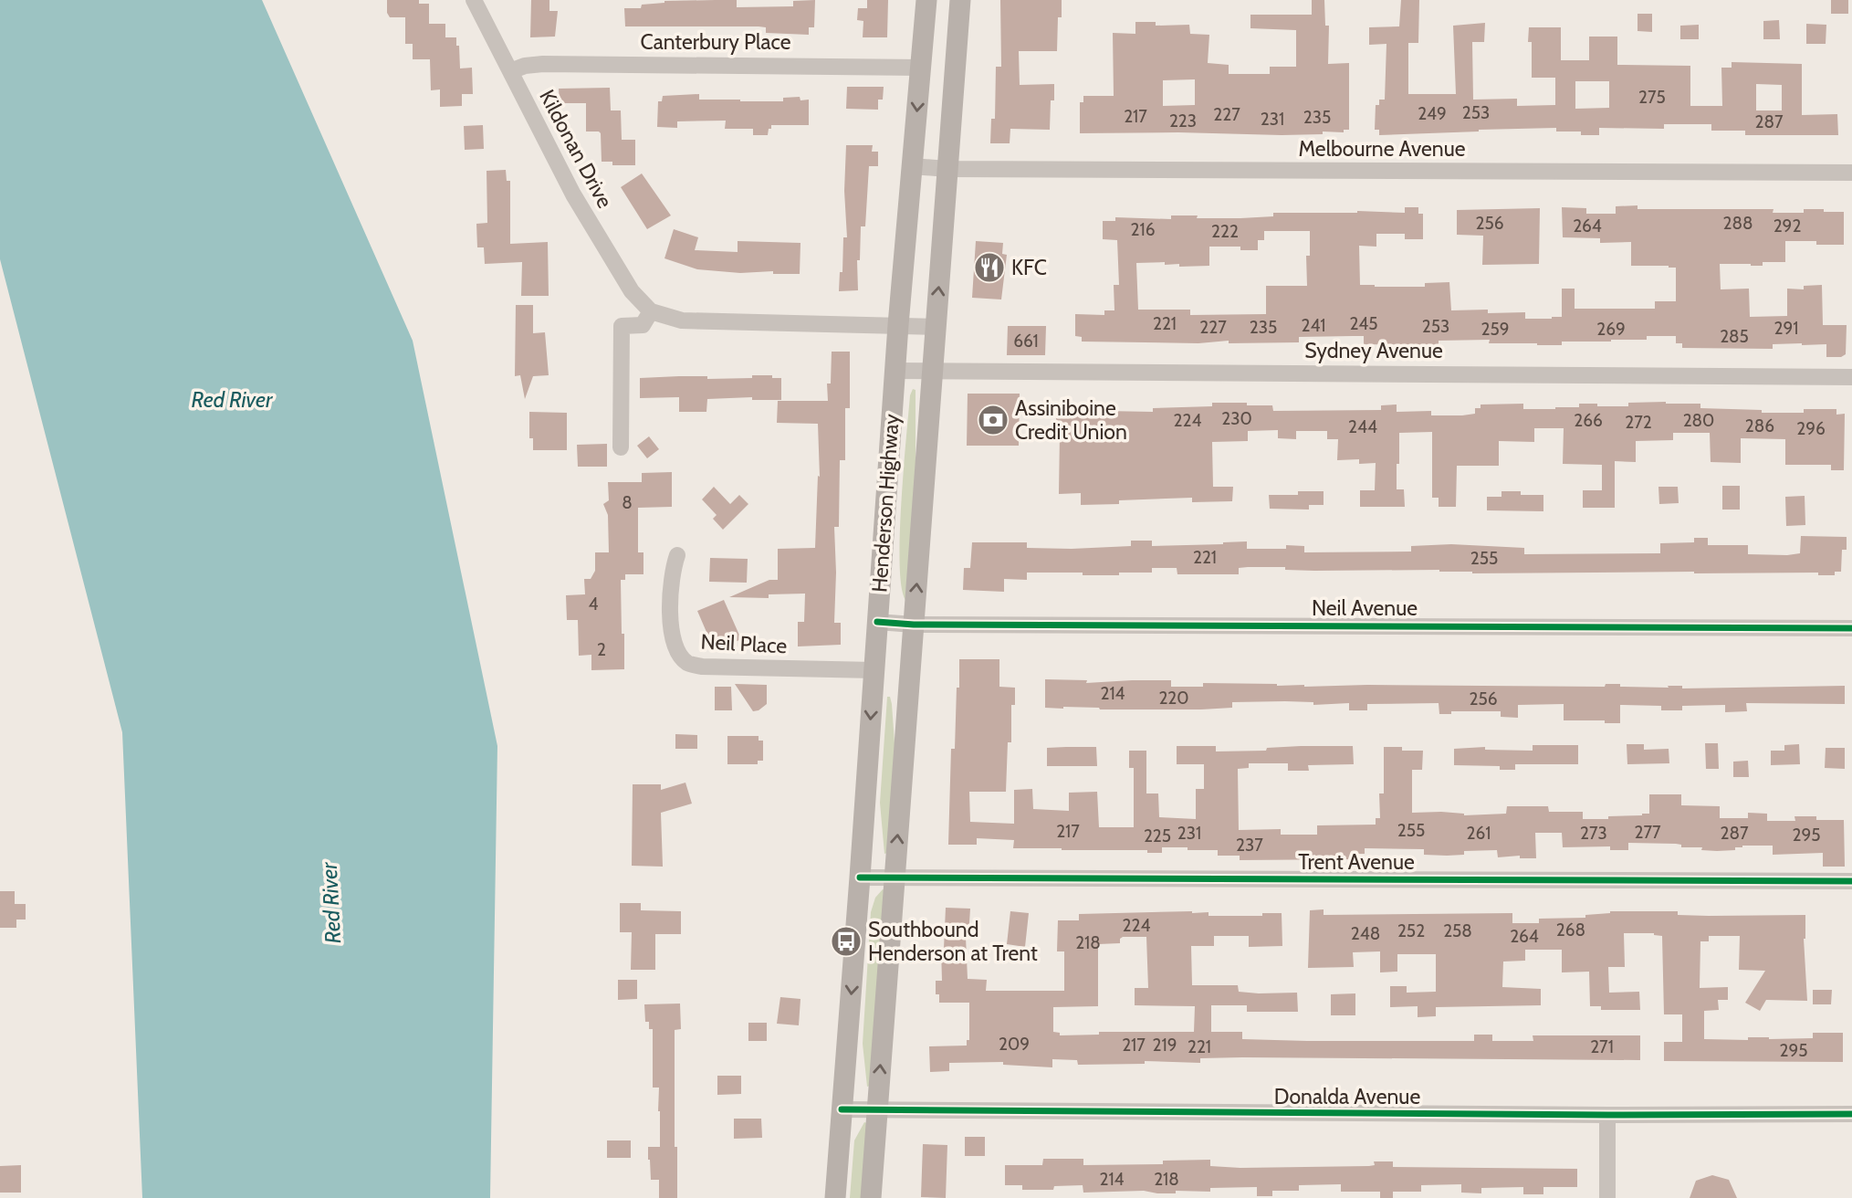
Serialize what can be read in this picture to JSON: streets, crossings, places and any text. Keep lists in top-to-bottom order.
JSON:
{
  "streets": {
    "main road": ["Henderson Highway"],
    "street": [
      "Canterbury Place",
      "Kildonan Drive",
      "Melbourne Avenue",
      "Sydney Avenue",
      "Neil Avenue",
      "Neil Place",
      "Trent Avenue",
      "Donalda Avenue"
    ]
  },
  "crossings": [
    ["Canterbury Place", "Kildonan Drive"],
    ["Canterbury Place", "Henderson Highway"],
    ["Melbourne Avenue", "Henderson Highway"],
    ["Sydney Avenue", "Henderson Highway"],
    ["Henderson Highway", "Neil Avenue"],
    ["Henderson Highway", "Neil Place"],
    ["Henderson Highway", "Trent Avenue"],
    ["Henderson Highway", "Donalda Avenue"]
  ],
  "water": ["Red River"],
  "places": {
    "restaurant": ["KFC"],
    "bank": ["Assiniboine Credit Union"],
    "bus stop": ["Southbound Henderson at Trent"]
  },
  "house_numbers": [
    "275",
    "253",
    "249",
    "227",
    "217",
    "235",
    "231",
    "223",
    "287",
    "256",
    "288",
    "264",
    "292",
    "216",
    "222",
    "221",
    "245",
    "241",
    "253",
    "227",
    "235",
    "291",
    "259",
    "269",
    "285",
    "661",
    "230",
    "224",
    "266",
    "280",
    "272",
    "286",
    "244",
    "296",
    "8",
    "221",
    "255",
    "4",
    "2",
    "214",
    "220",
    "256",
    "255",
    "217",
    "277",
    "231",
    "261",
    "273",
    "287",
    "295",
    "225",
    "237",
    "224",
    "268",
    "252",
    "258",
    "248",
    "264",
    "218",
    "209",
    "217",
    "219",
    "221",
    "271",
    "295",
    "214",
    "218"
  ]
}
